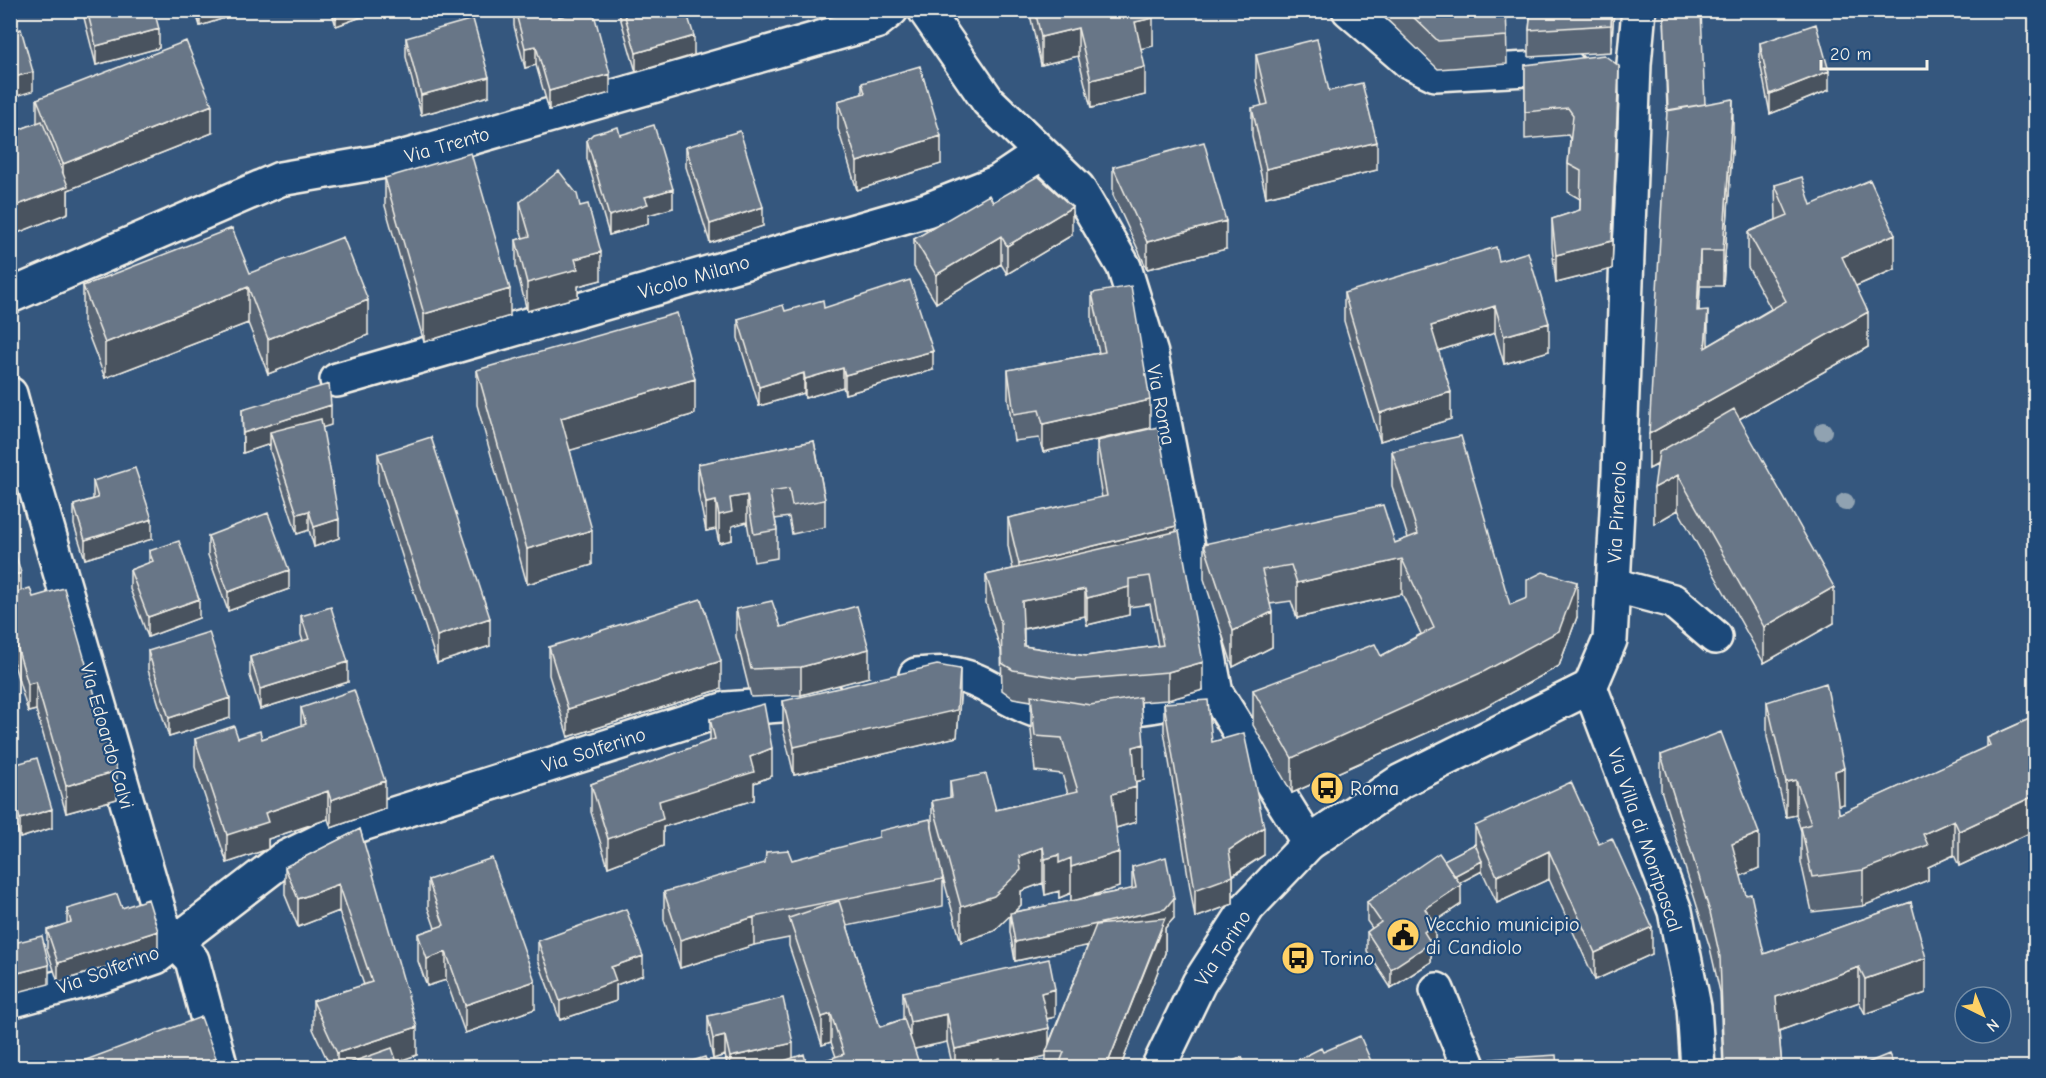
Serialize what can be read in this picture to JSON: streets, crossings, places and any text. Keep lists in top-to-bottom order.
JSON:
{
  "streets": {
    "street": [
      "Via Trento",
      "Vicolo Milano",
      "Via Roma",
      "Via Pinerolo",
      "Via Edoardo Calvi",
      "Via Solferino",
      "Via Villa di Montpascal",
      "Via Torino"
    ]
  },
  "crossings": [
    ["Vicolo Milano", "Via Roma"],
    ["Via Roma", "Via Torino"],
    ["Via Pinerolo", "Via Villa di Montpascal"],
    ["Via Edoardo Calvi", "Via Solferino"]
  ],
  "places": {
    "bus stop": ["Roma", "Torino"],
    "public building": ["Vecchio municipio di Candiolo"]
  },
  "scale_bar": "20 m",
  "north": "bottom right"
}
